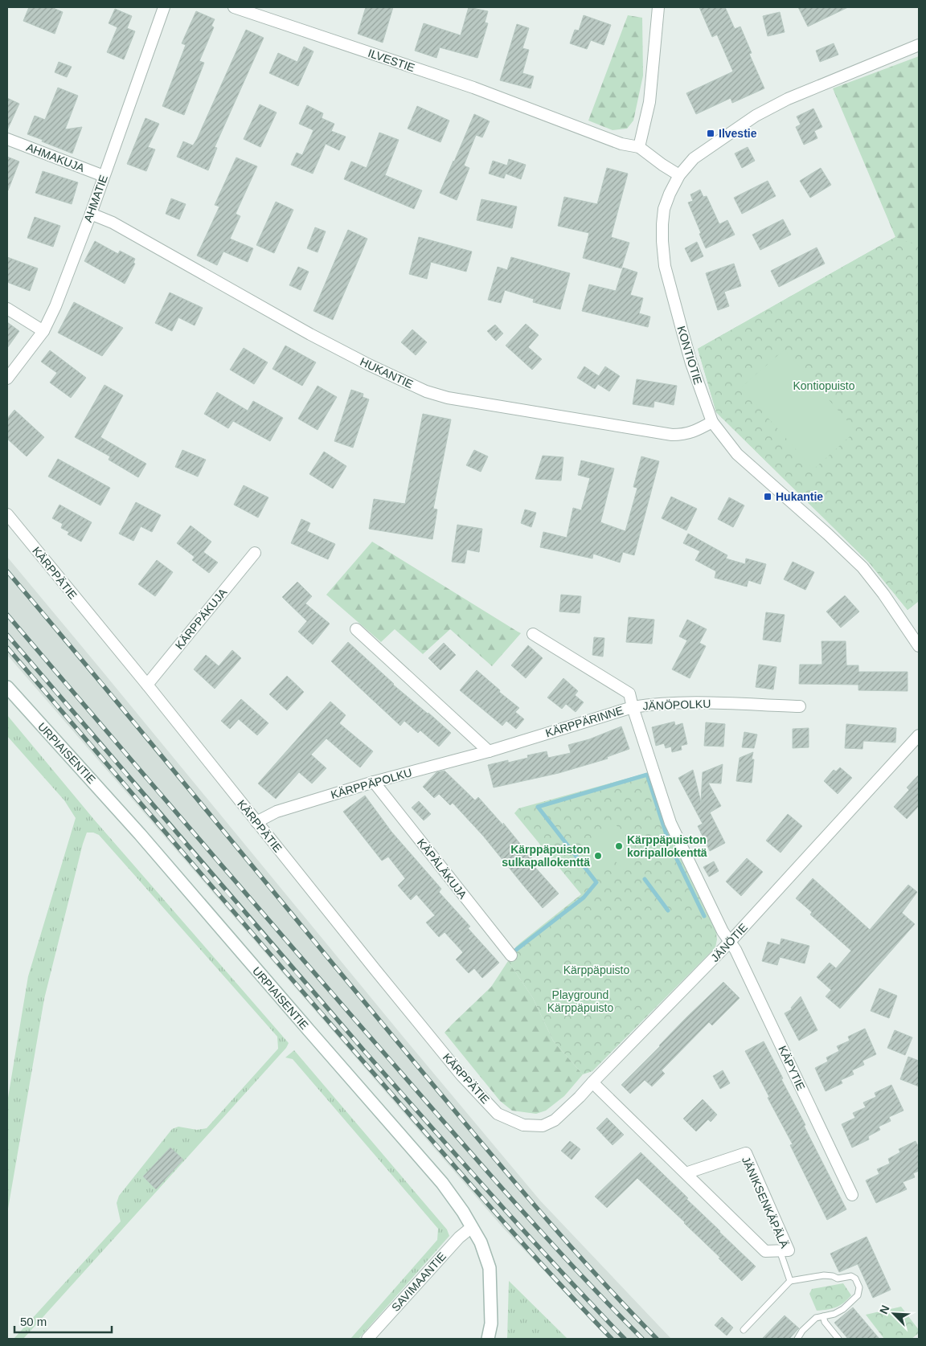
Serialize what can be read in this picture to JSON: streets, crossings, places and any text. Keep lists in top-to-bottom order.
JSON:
{
  "streets": {
    "main road": ["URPIAISENTIE"],
    "street": [
      "ILVESTIE",
      "AHMAKUJA",
      "AHMATIE",
      "KONTIOTIE",
      "HUKANTIE",
      "KÄRPPÄTIE",
      "KÄRPPÄKUJA",
      "JÄNÖPOLKU",
      "KÄRPPÄRINNE",
      "KÄRPPÄPOLKU",
      "KÄPÄLÄKUJA",
      "JÄNÖTIE",
      "KÄPYTIE",
      "JÄNIKSENKÄPÄLÄ",
      "SAVIMAANTIE"
    ]
  },
  "crossings": [
    ["AHMAKUJA", "AHMATIE"],
    ["AHMATIE", "HUKANTIE"],
    ["KONTIOTIE", "HUKANTIE"],
    ["KÄRPPÄTIE", "KÄRPPÄKUJA"],
    ["KÄRPPÄTIE", "KÄRPPÄPOLKU"],
    ["KÄRPPÄTIE", "JÄNÖTIE"],
    ["JÄNÖPOLKU", "KÄRPPÄRINNE"],
    ["KÄRPPÄRINNE", "KÄRPPÄPOLKU"],
    ["KÄRPPÄRINNE", "JÄNÖTIE"],
    ["KÄRPPÄRINNE", "KÄPYTIE"],
    ["URPIAISENTIE", "SAVIMAANTIE"],
    ["KÄRPPÄPOLKU", "KÄPÄLÄKUJA"],
    ["JÄNÖTIE", "KÄPYTIE"],
    ["JÄNÖTIE", "JÄNIKSENKÄPÄLÄ"]
  ],
  "parks": ["Kontiopuisto", "Kärppäpuisto", "Playground Kärppäpuisto"],
  "places": {
    "transit": ["Ilvestie", "Hukantie"],
    "other": ["Kärppäpuiston koripallokenttä", "Kärppäpuiston sulkapallokenttä"]
  },
  "scale_bar": "50 m",
  "north": "top left"
}
